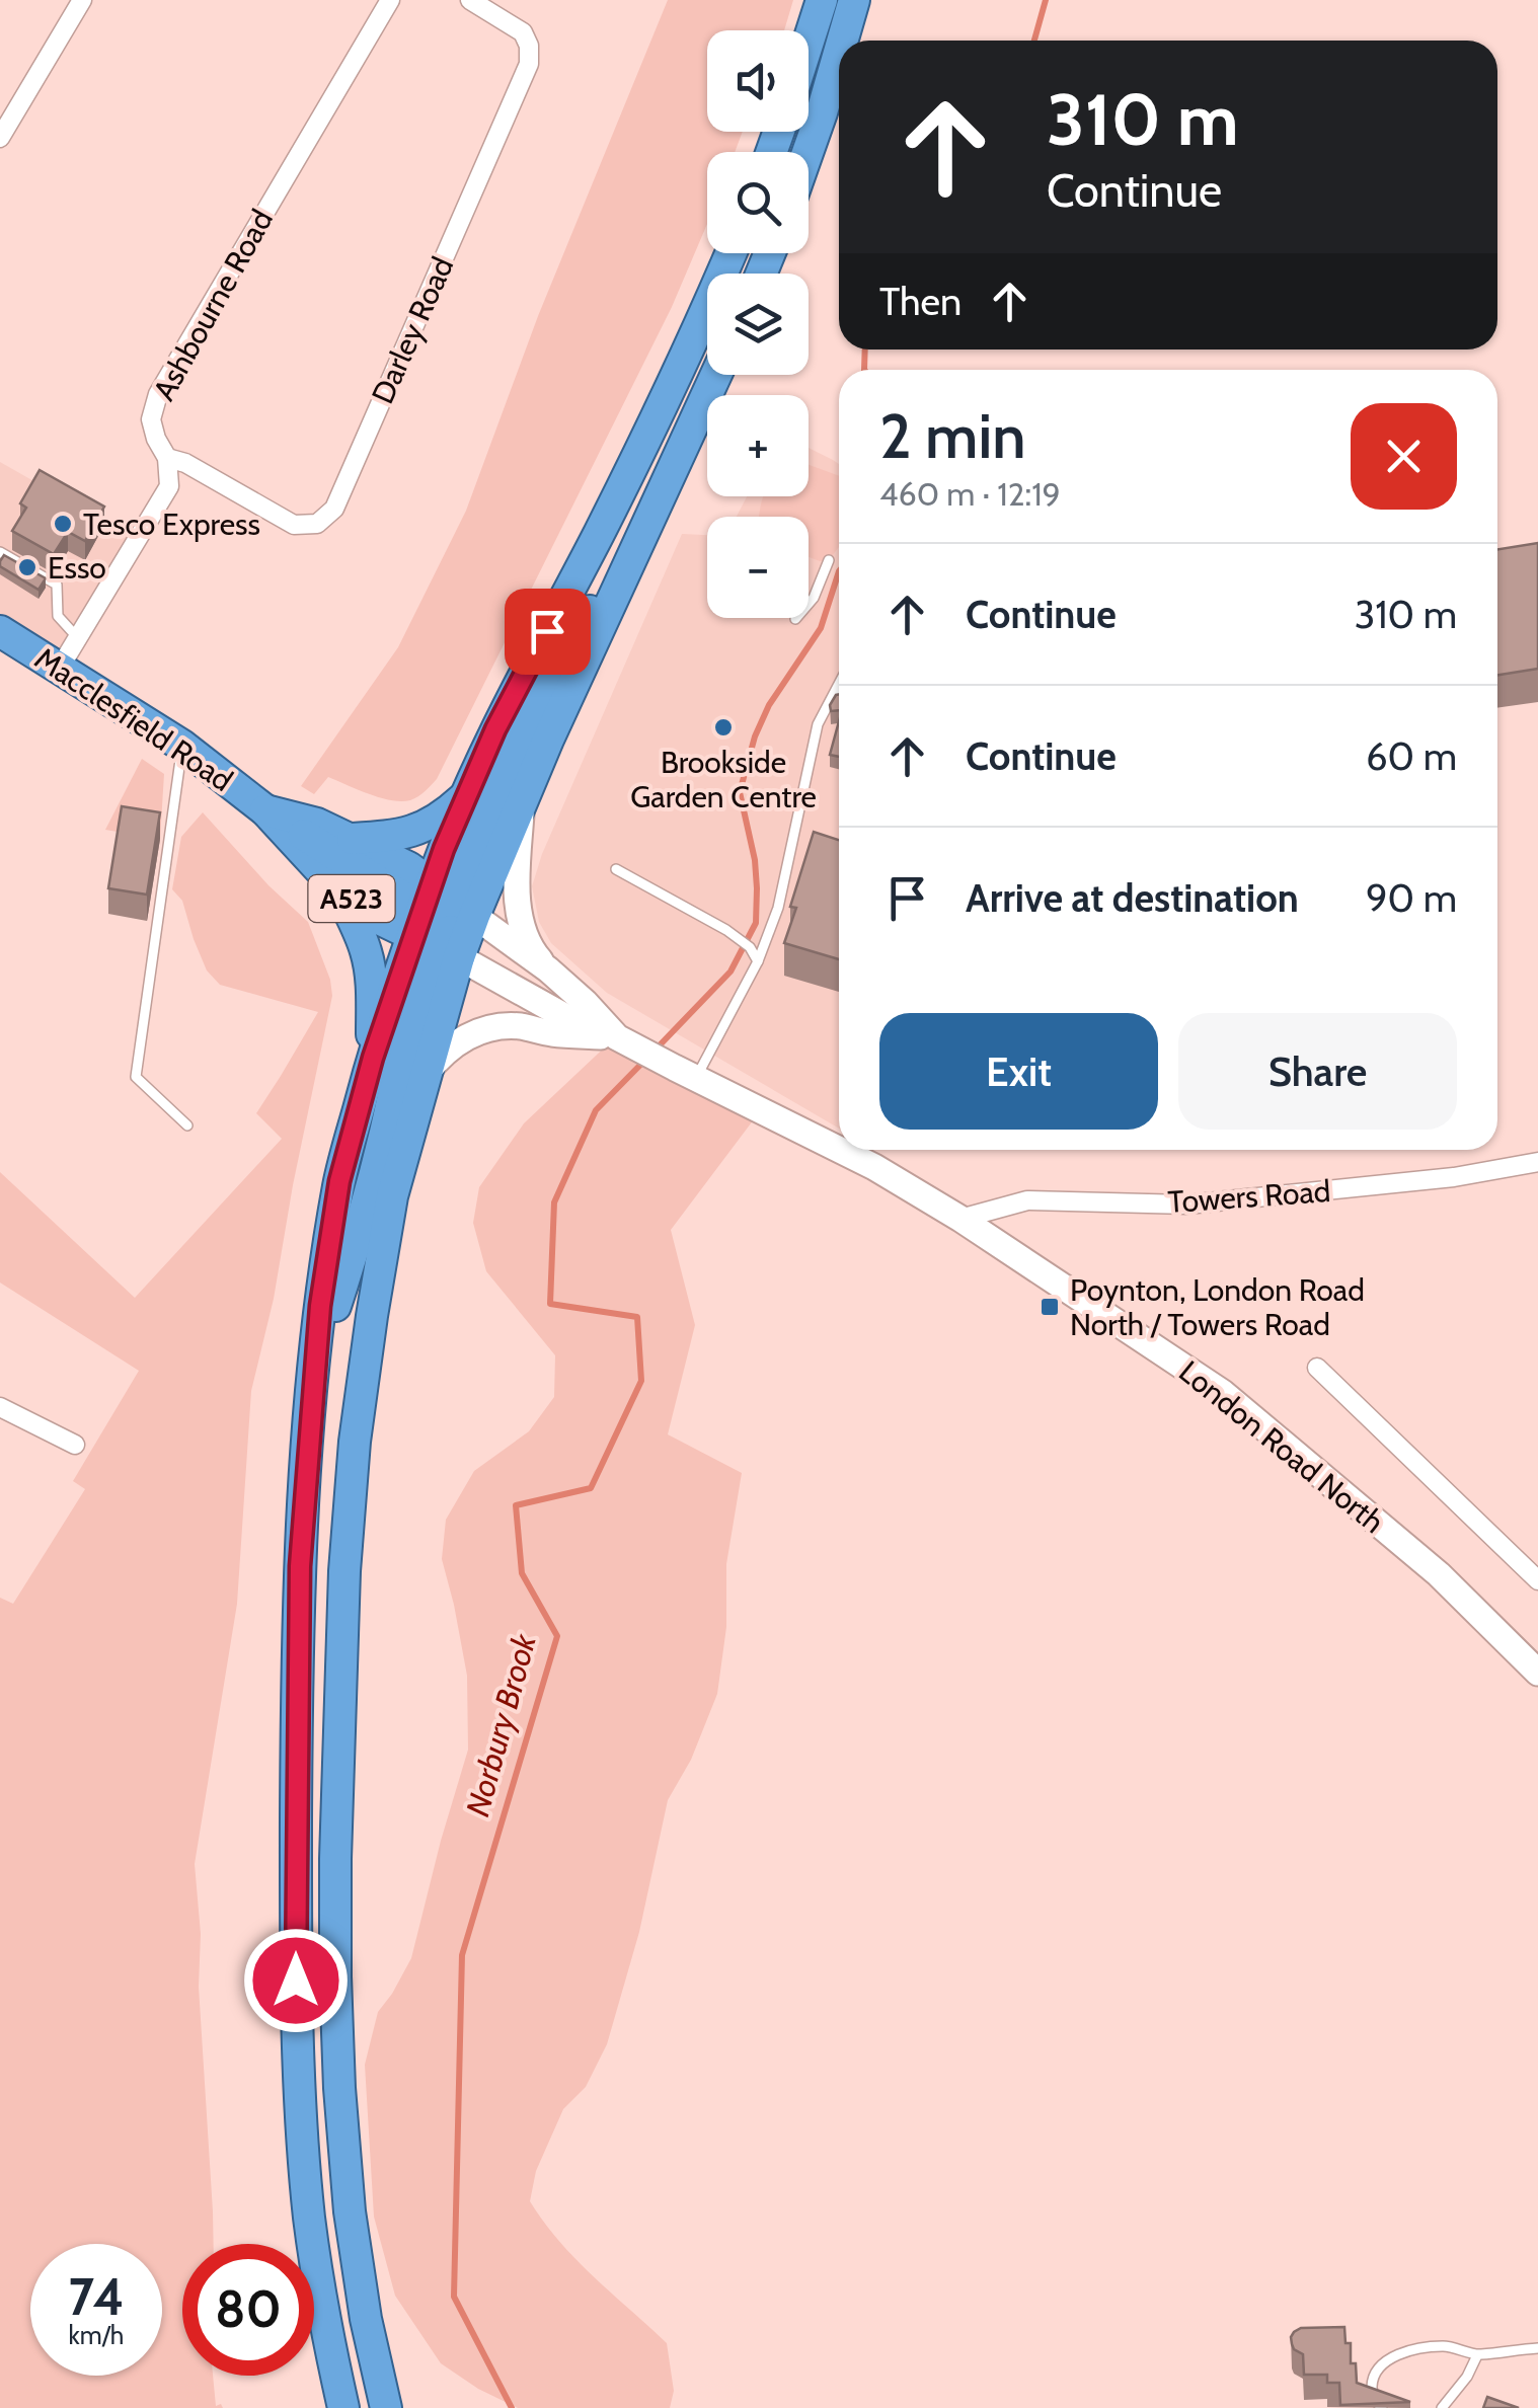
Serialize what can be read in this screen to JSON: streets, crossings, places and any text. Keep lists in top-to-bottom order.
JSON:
{
  "streets": {
    "highway": ["Macclesfield Road", "A523"],
    "main road": ["London Road North"],
    "street": ["Ashbourne Road", "Darley Road", "Towers Road"]
  },
  "crossings": [
    ["Ashbourne Road", "Darley Road"],
    ["Ashbourne Road", "Macclesfield Road"],
    ["Macclesfield Road", "London Road North"],
    ["Towers Road", "London Road North"]
  ],
  "water": ["Norbury Brook"],
  "places": {
    "other": ["Tesco Express", "Esso", "Brookside Garden Centre"],
    "transit": ["Poynton, London Road North / Towers Road"]
  },
  "page": {
    "map_buttons": ["+", "−"],
    "turn": ["310 m", "Continue"],
    "then": "Then",
    "heading": ["2 min", "460 m · 12:19"],
    "list": [
      {
        "name": "Continue",
        "value": "310 m"
      },
      {
        "name": "Continue",
        "value": "60 m"
      },
      {
        "name": "Arrive at destination",
        "value": "90 m"
      }
    ],
    "buttons": ["Exit", "Share"],
    "speed": "74 km/h",
    "limit": "80"
  }
}
